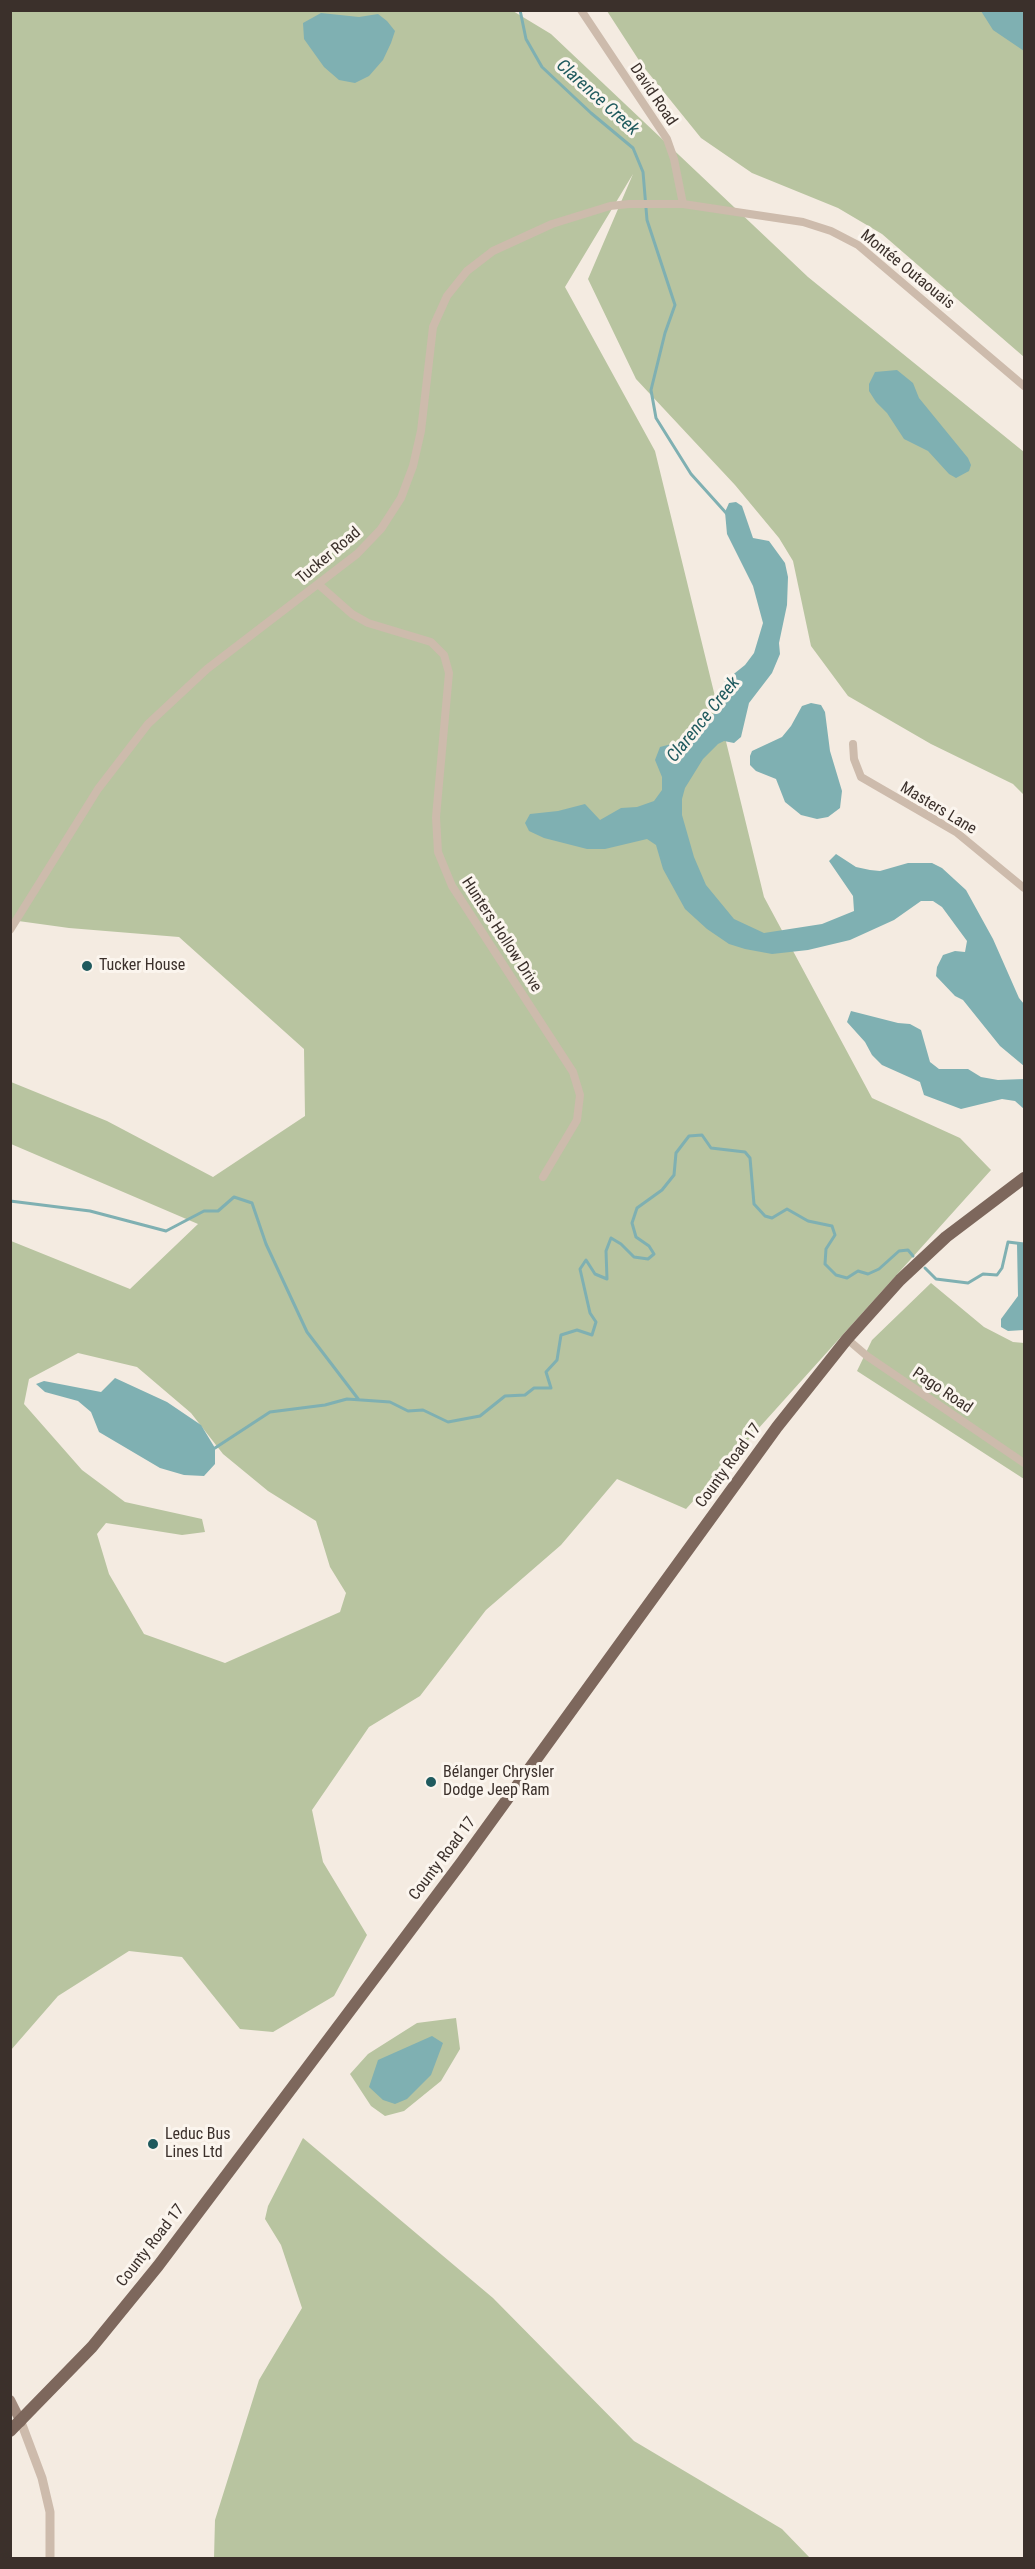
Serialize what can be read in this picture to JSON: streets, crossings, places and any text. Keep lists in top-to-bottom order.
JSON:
{
  "streets": {
    "main road": ["County Road 17"],
    "street": [
      "David Road",
      "Montée Outaouais",
      "Tucker Road",
      "Masters Lane",
      "Hunters Hollow Drive",
      "Pago Road"
    ]
  },
  "crossings": [
    ["David Road", "Montée Outaouais"],
    ["David Road", "Tucker Road"],
    ["Montée Outaouais", "Tucker Road"],
    ["Tucker Road", "Hunters Hollow Drive"],
    ["Pago Road", "County Road 17"]
  ],
  "water": ["Clarence Creek"],
  "places": ["Tucker House", "Bélanger Chrysler Dodge Jeep Ram", "Leduc Bus Lines Ltd"]
}
